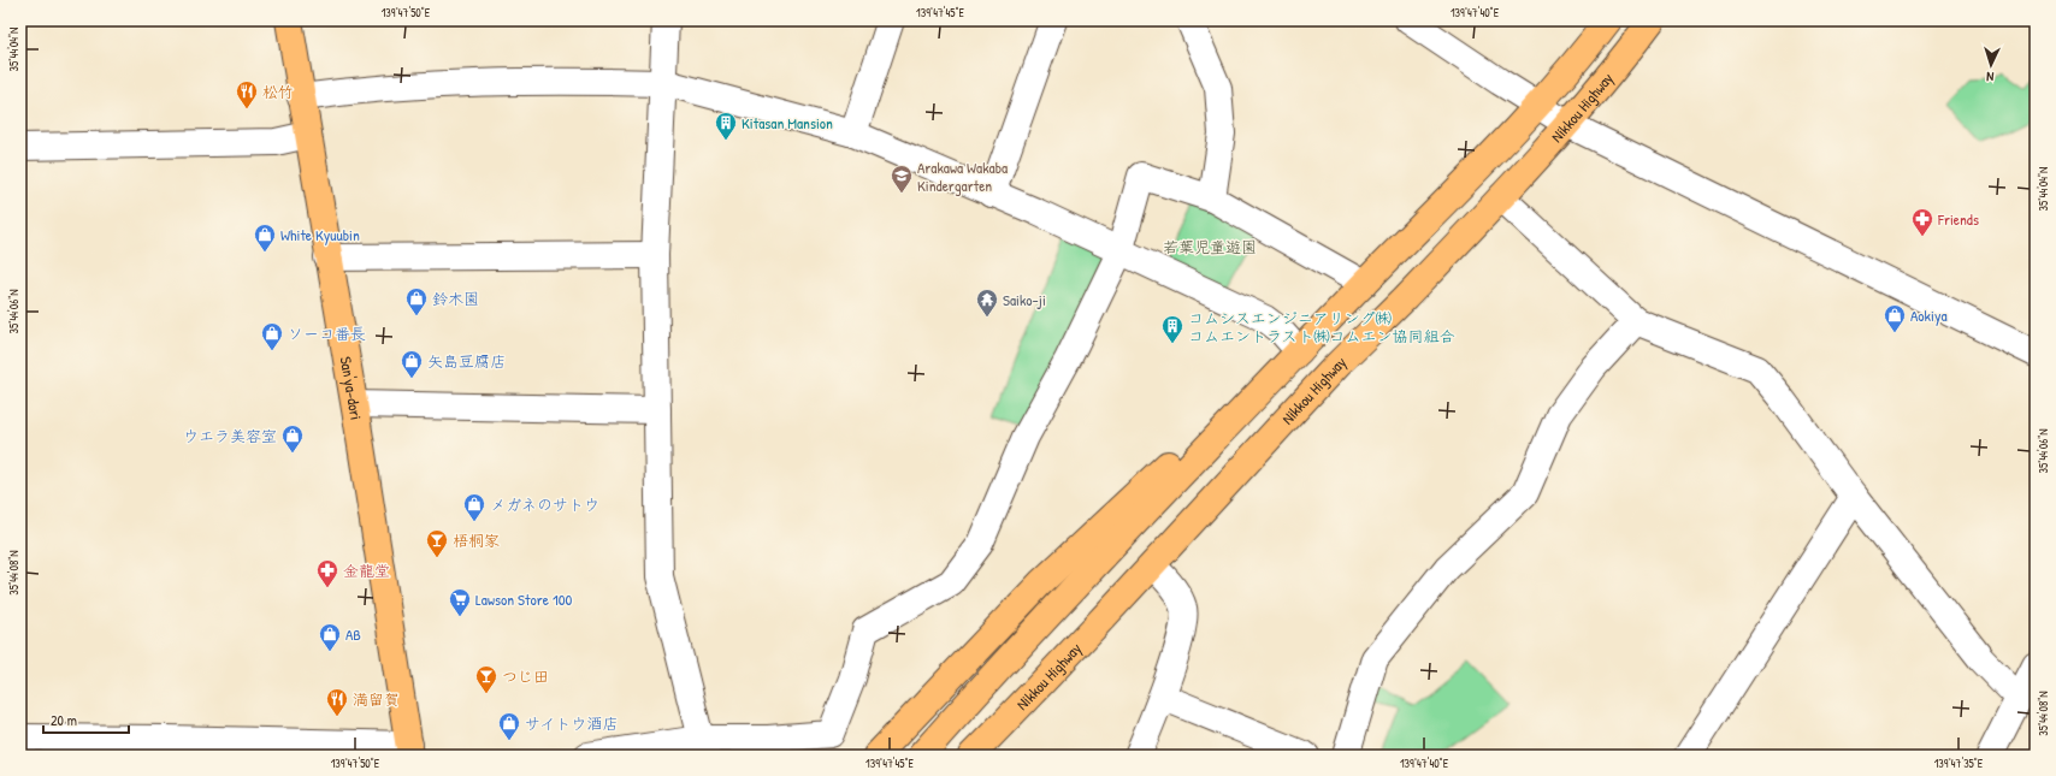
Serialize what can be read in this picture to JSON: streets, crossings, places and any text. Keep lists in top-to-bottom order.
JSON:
{
  "streets": {
    "main road": ["Nikkou Highway", "San'ya-dori"]
  },
  "parks": ["若葉児童遊園"],
  "places": {
    "restaurant": ["松竹", "満留賀"],
    "building": ["Kitasan Mansion", "コムシスエンジニアリング㈱ コムエントラスト㈱コムエン協同組合"],
    "school or university": ["Arakawa Wakaba Kindergarten"],
    "pharmacy": ["Friends", "金龍堂"],
    "shop": [
      "White Kyuubin",
      "鈴木園",
      "Aokiya",
      "ソーコ番長",
      "矢島豆腐店",
      "ウエラ美容室",
      "メガネのサトウ",
      "AB",
      "サイトウ酒店"
    ],
    "temple": ["Saiko-ji"],
    "bar": ["梧桐家", "つじ田"],
    "supermarket": ["Lawson Store 100"]
  },
  "scale_bar": "20 m",
  "north": "bottom",
  "coordinates": [
    "139°47'50\"E",
    "139°47'45\"E",
    "139°47'40\"E",
    "35°44'04\"N",
    "35°44'06\"N",
    "35°44'08\"N",
    "139°47'35\"E"
  ]
}
